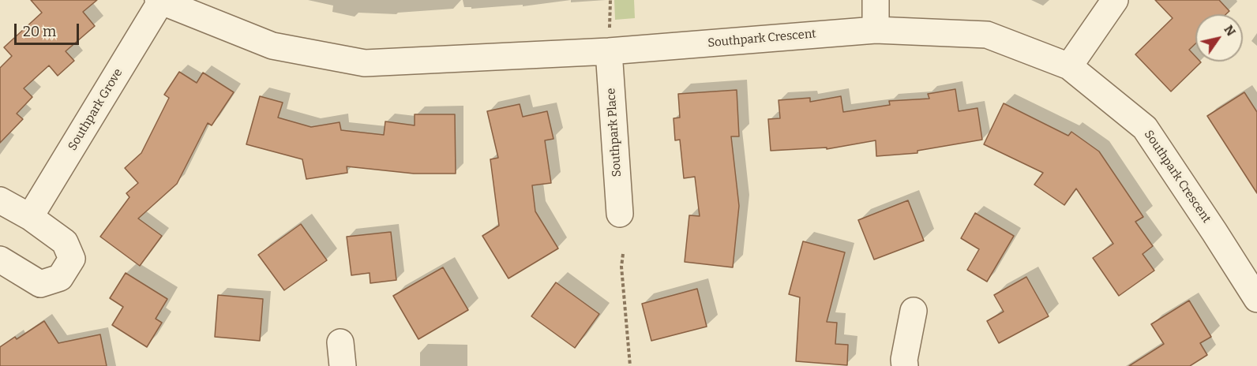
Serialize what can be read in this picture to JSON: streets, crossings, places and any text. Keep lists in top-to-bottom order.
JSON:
{
  "streets": {
    "street": ["Southpark Crescent", "Southpark Grove", "Southpark Place"]
  },
  "crossings": [
    ["Southpark Crescent", "Southpark Grove"],
    ["Southpark Crescent", "Southpark Place"]
  ],
  "scale_bar": "20 m",
  "north": "top right"
}
